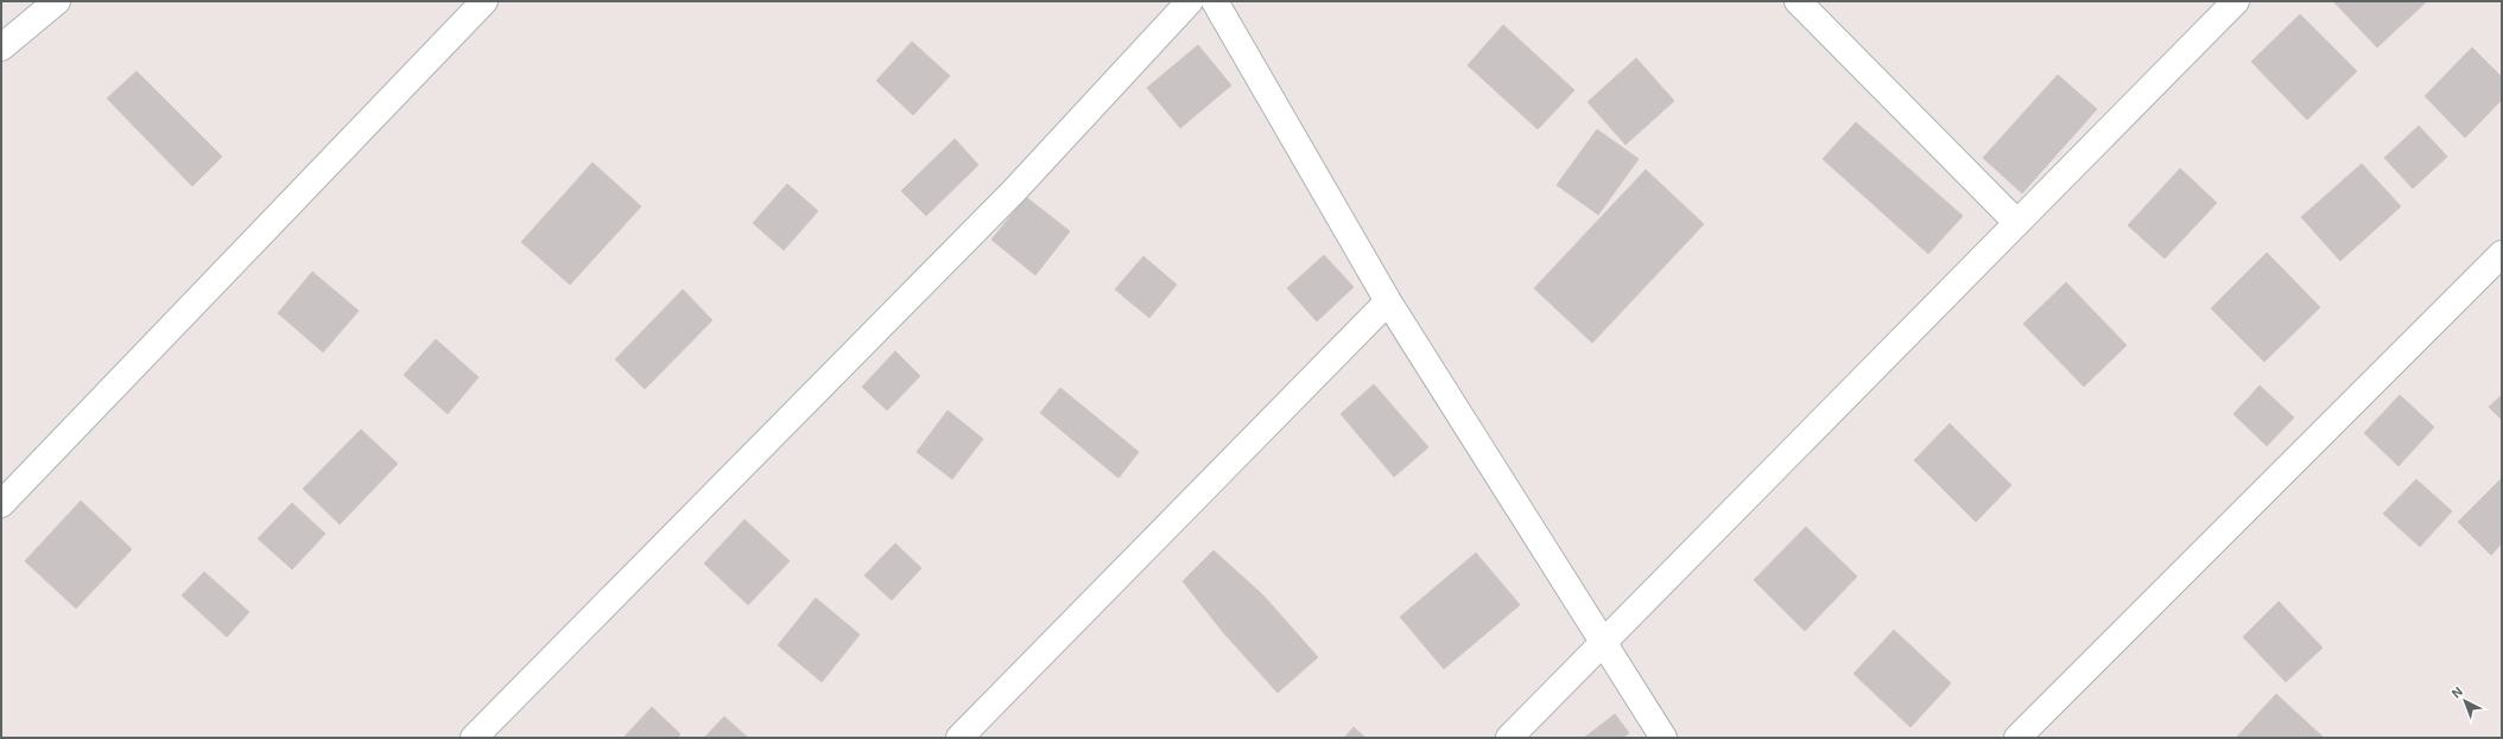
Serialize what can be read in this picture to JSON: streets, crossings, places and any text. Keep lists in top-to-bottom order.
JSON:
{
  "north": "top left"
}
